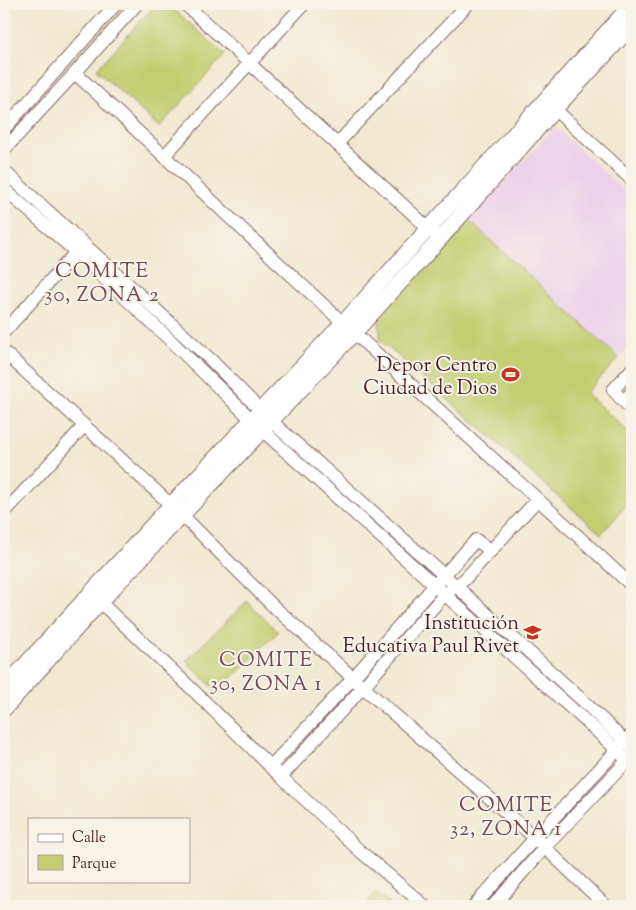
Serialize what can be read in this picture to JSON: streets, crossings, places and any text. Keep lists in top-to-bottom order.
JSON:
{
  "districts": ["COMITE 30, ZONA 2", "COMITE 30, ZONA 1", "COMITE 32, ZONA 1"],
  "places": {
    "sports": ["Depor Centro Ciudad de Dios"],
    "school or university": ["Institución Educativa Paul Rivet"]
  },
  "legend": ["Calle", "Parque"]
}
